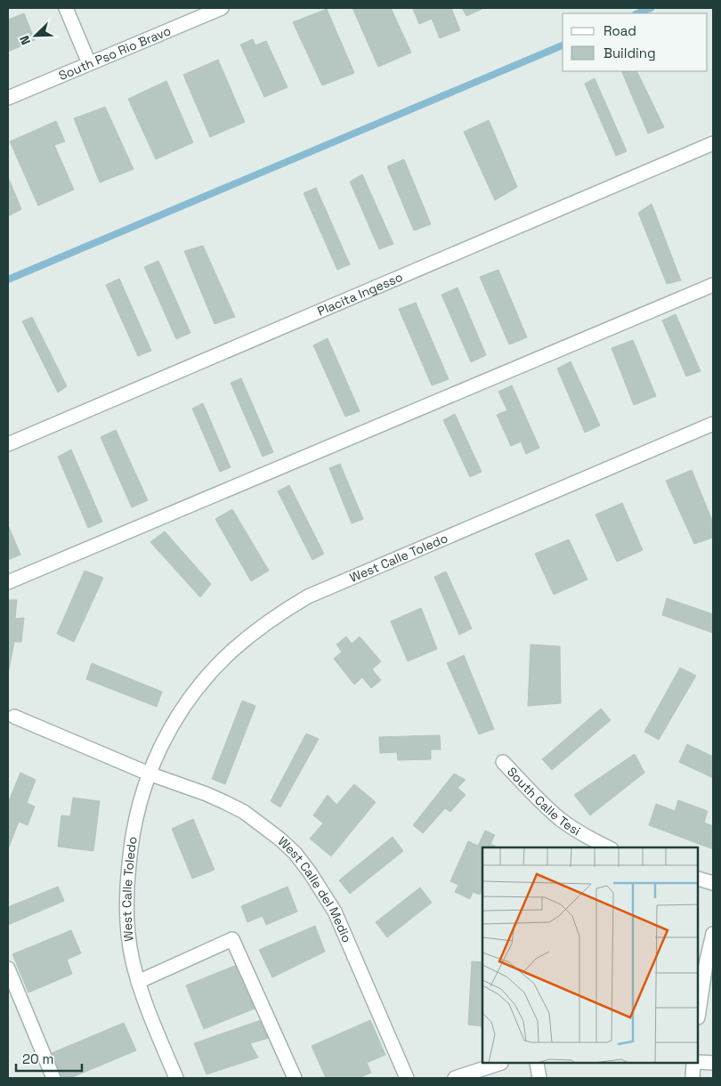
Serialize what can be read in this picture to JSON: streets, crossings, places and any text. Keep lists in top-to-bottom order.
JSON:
{
  "streets": {
    "street": [
      "South Pso Rio Bravo",
      "Placita Ingesso",
      "West Calle Toledo",
      "South Calle Tesi",
      "West Calle del Medio"
    ]
  },
  "crossings": [
    ["West Calle Toledo", "West Calle del Medio"]
  ],
  "legend": ["Road", "Building"],
  "scale_bar": "20 m",
  "north": "bottom left"
}
